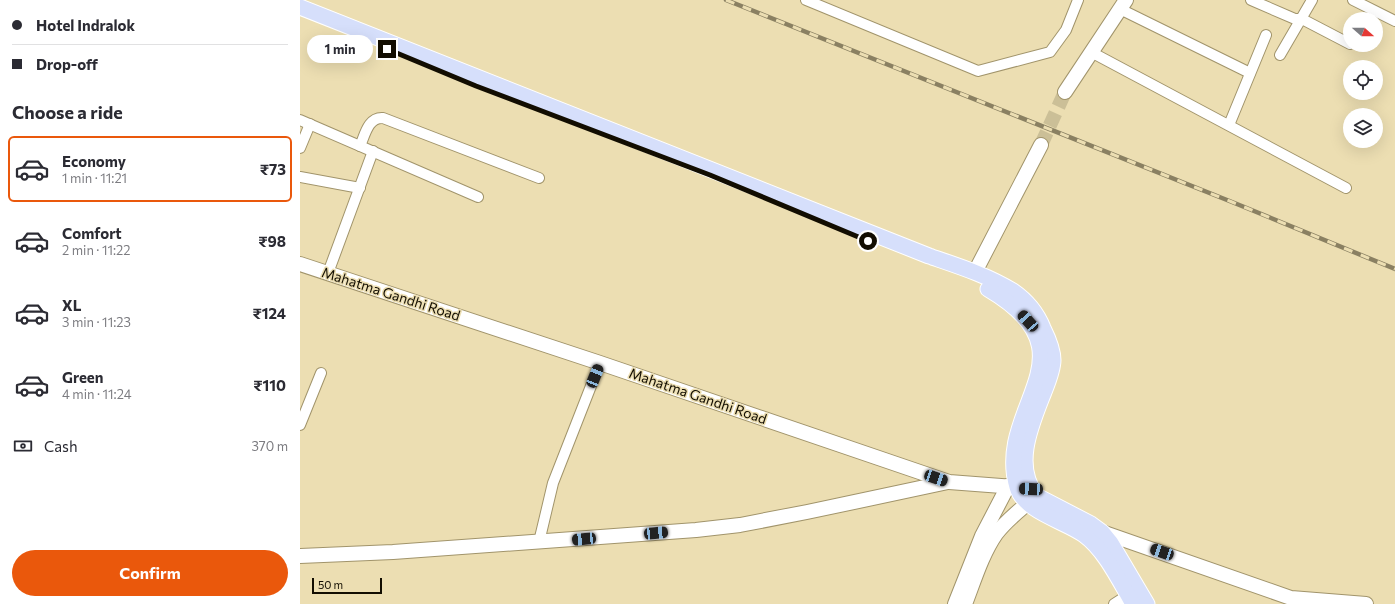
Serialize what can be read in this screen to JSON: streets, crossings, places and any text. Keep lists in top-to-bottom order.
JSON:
{
  "streets": {
    "street": ["Mahatma Gandhi Road"]
  },
  "scale_bar": "50 m",
  "north": "right",
  "page": {
    "banner": ["Hotel Indralok", "Drop-off"],
    "bubble": "1 min",
    "heading": "Choose a ride",
    "list": [
      {
        "name": "Economy",
        "note": "1 min · 11:21",
        "value": "₹73"
      },
      {
        "name": "Comfort",
        "note": "2 min · 11:22",
        "value": "₹98"
      },
      {
        "name": "XL",
        "note": "3 min · 11:23",
        "value": "₹124"
      },
      {
        "name": "Green",
        "note": "4 min · 11:24",
        "value": "₹110"
      }
    ],
    "pay": ["Cash", "370 m"],
    "buttons": "Confirm",
    "scale": "50 m"
  }
}
